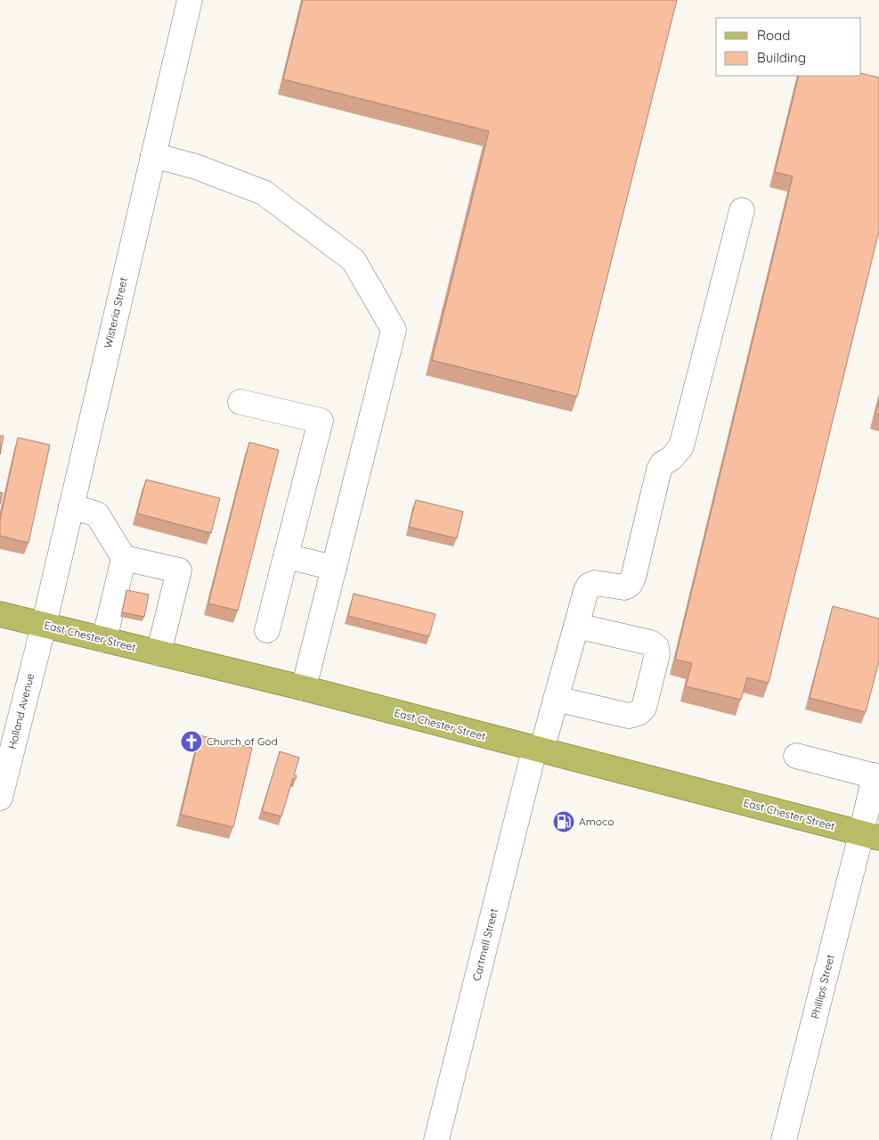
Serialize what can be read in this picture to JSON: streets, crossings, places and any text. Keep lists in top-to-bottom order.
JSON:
{
  "streets": {
    "main road": ["East Chester Street"],
    "street": [
      "Wisteria Street",
      "Holland Avenue",
      "Cartmell Street",
      "Phillips Street"
    ]
  },
  "crossings": [
    ["Wisteria Street", "East Chester Street"],
    ["Wisteria Street", "Holland Avenue"],
    ["East Chester Street", "Holland Avenue"],
    ["East Chester Street", "Cartmell Street"],
    ["East Chester Street", "Phillips Street"]
  ],
  "places": {
    "church": ["Church of God"],
    "fuel station": ["Amoco"]
  },
  "legend": ["Road", "Building"]
}
